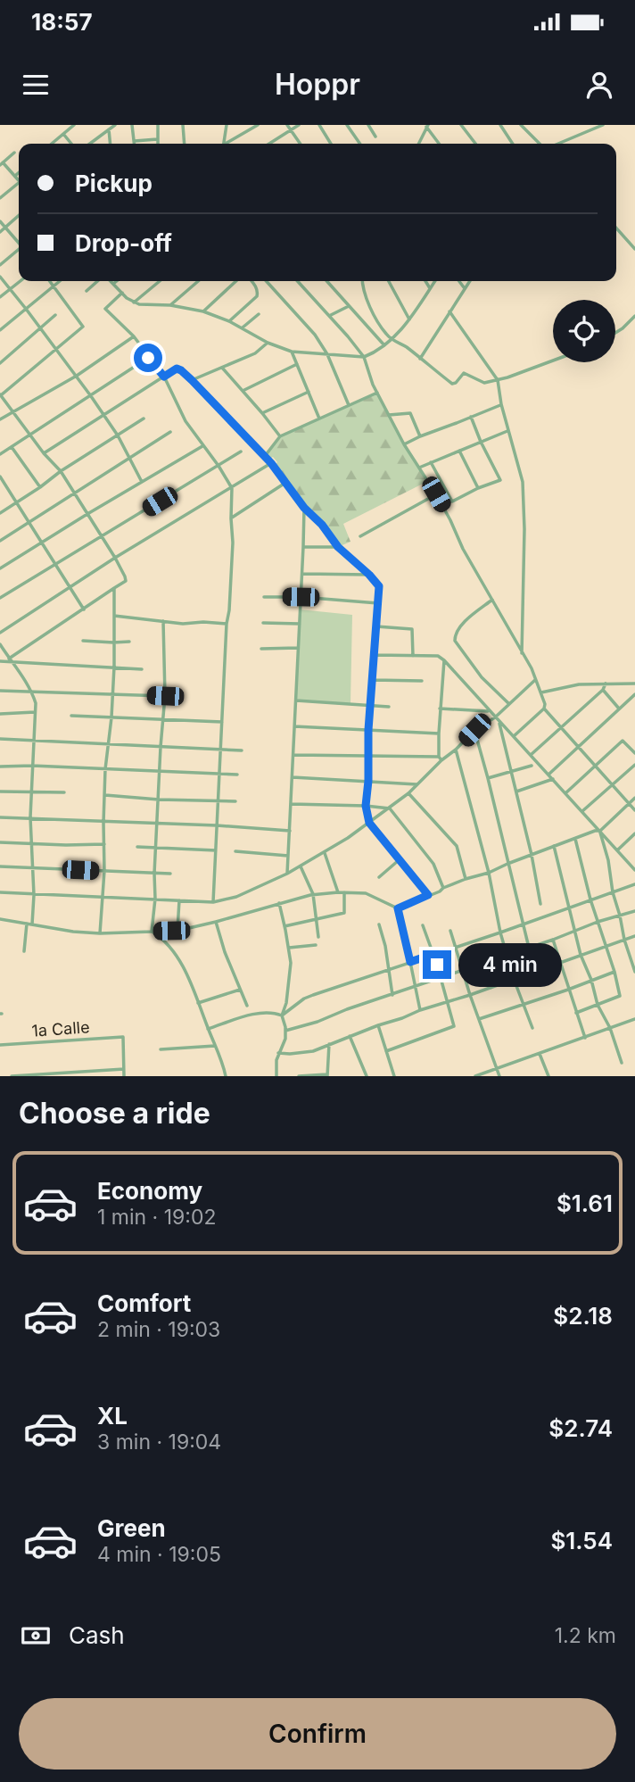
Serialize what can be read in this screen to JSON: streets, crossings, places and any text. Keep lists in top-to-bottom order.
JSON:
{
  "streets": {
    "street": ["1a Calle"]
  },
  "page": {
    "status": "18:57",
    "header": "Hoppr",
    "banner": ["Pickup", "Drop-off"],
    "bubble": "4 min",
    "heading": "Choose a ride",
    "list": [
      {
        "name": "Economy",
        "note": "1 min · 19:02",
        "value": "$1.61"
      },
      {
        "name": "Comfort",
        "note": "2 min · 19:03",
        "value": "$2.18"
      },
      {
        "name": "XL",
        "note": "3 min · 19:04",
        "value": "$2.74"
      },
      {
        "name": "Green",
        "note": "4 min · 19:05",
        "value": "$1.54"
      }
    ],
    "pay": ["Cash", "1.2 km"],
    "buttons": "Confirm"
  }
}
